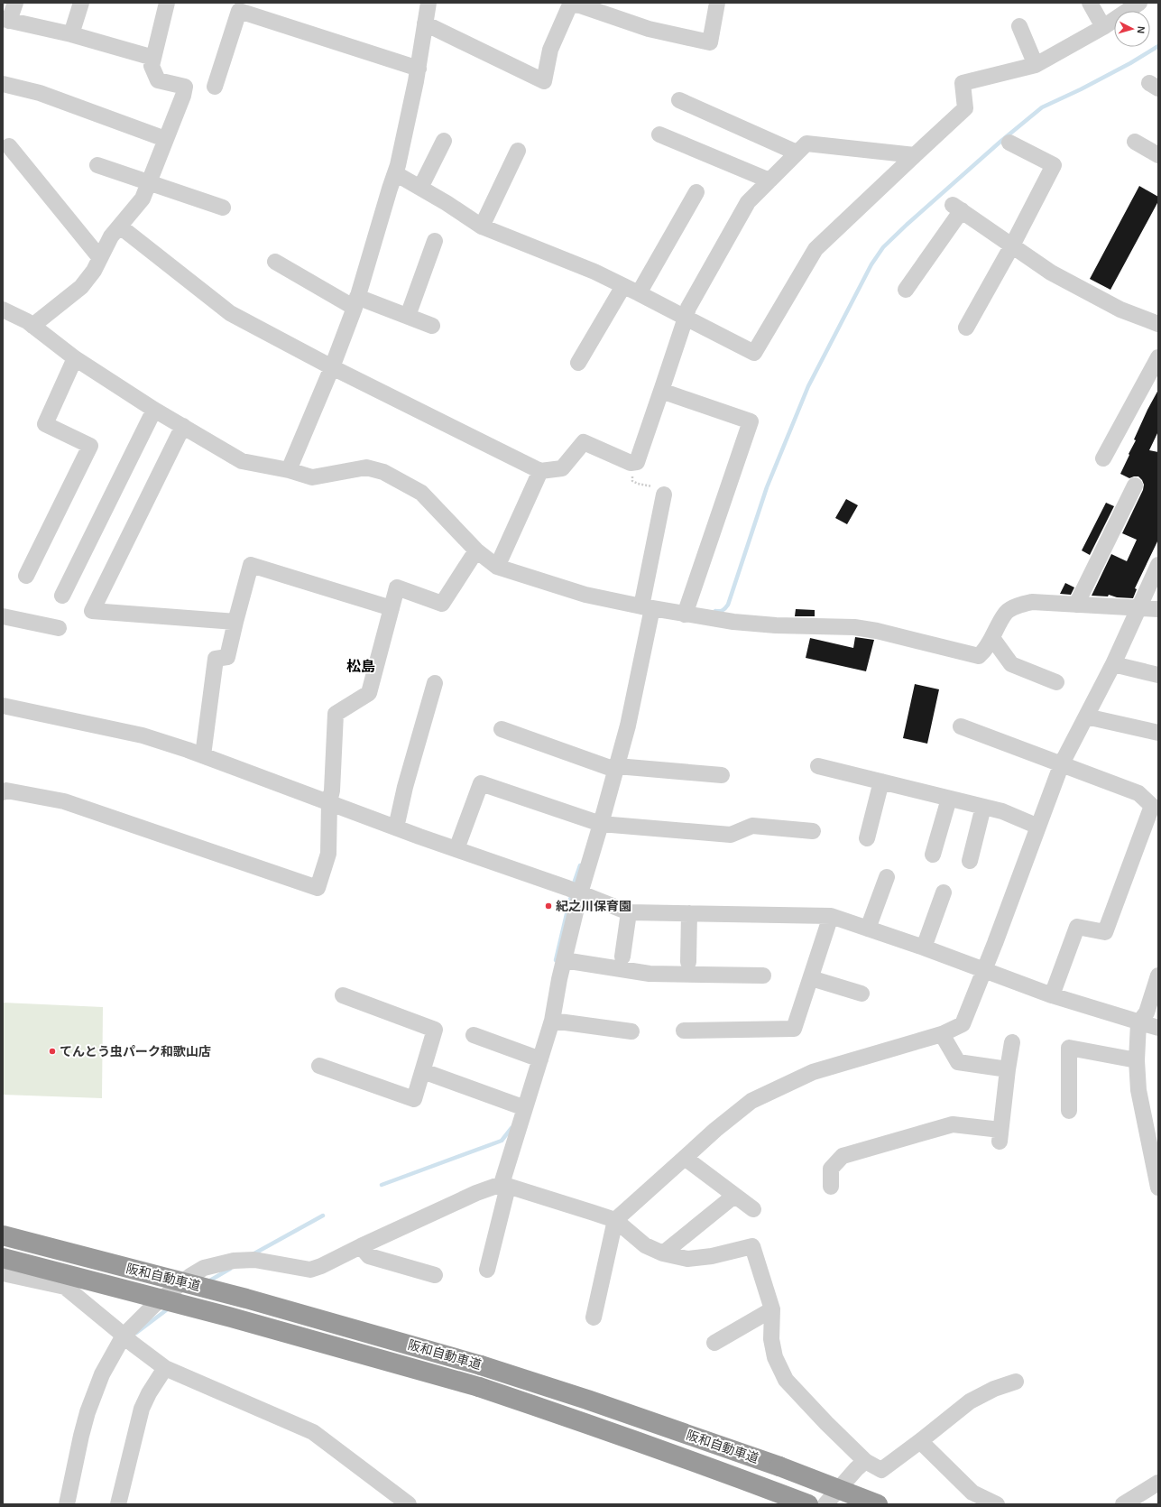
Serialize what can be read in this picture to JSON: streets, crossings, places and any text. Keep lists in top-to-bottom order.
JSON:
{
  "streets": {
    "highway": ["阪和自動車道"]
  },
  "districts": ["松島"],
  "places": ["紀之川保育園", "てんとう虫パーク和歌山店"],
  "north": "right"
}
